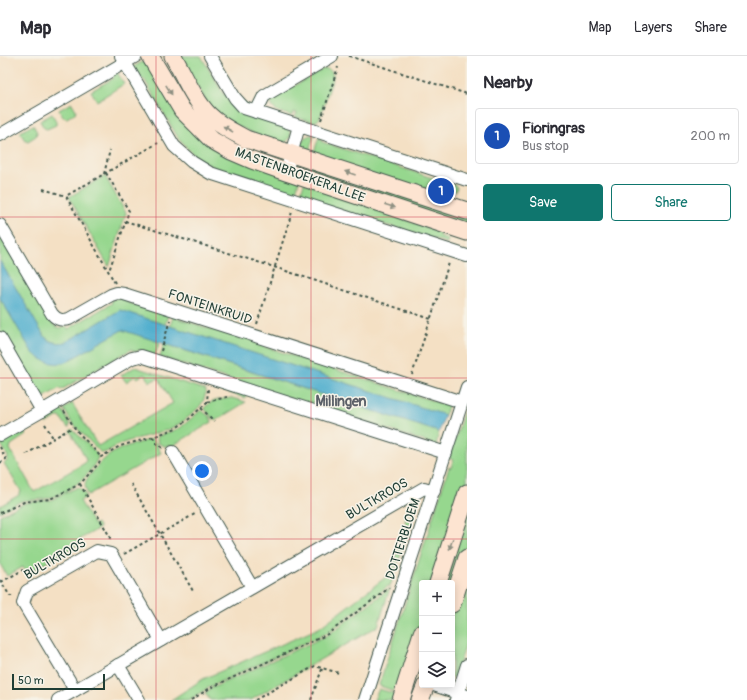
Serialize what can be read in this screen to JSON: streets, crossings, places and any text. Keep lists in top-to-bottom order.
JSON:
{
  "streets": {
    "main road": ["MASTENBROEKERALLEE"],
    "street": ["FONTEINKRUID", "BULTKROOS", "DOTTERBLOEM"]
  },
  "crossings": [
    ["FONTEINKRUID", "DOTTERBLOEM"],
    ["BULTKROOS", "DOTTERBLOEM"]
  ],
  "districts": ["Millingen"],
  "scale_bar": "50 m",
  "page": {
    "header": "Map",
    "nav": ["Map", "Layers", "Share"],
    "heading": "Nearby",
    "list": [
      {
        "mark": "1",
        "name": "Fioringras",
        "note": "Bus stop",
        "value": "200 m"
      }
    ],
    "buttons": ["Save", "Share"],
    "pins": "1",
    "map_buttons": ["+", "−"],
    "scale": "50 m"
  }
}
